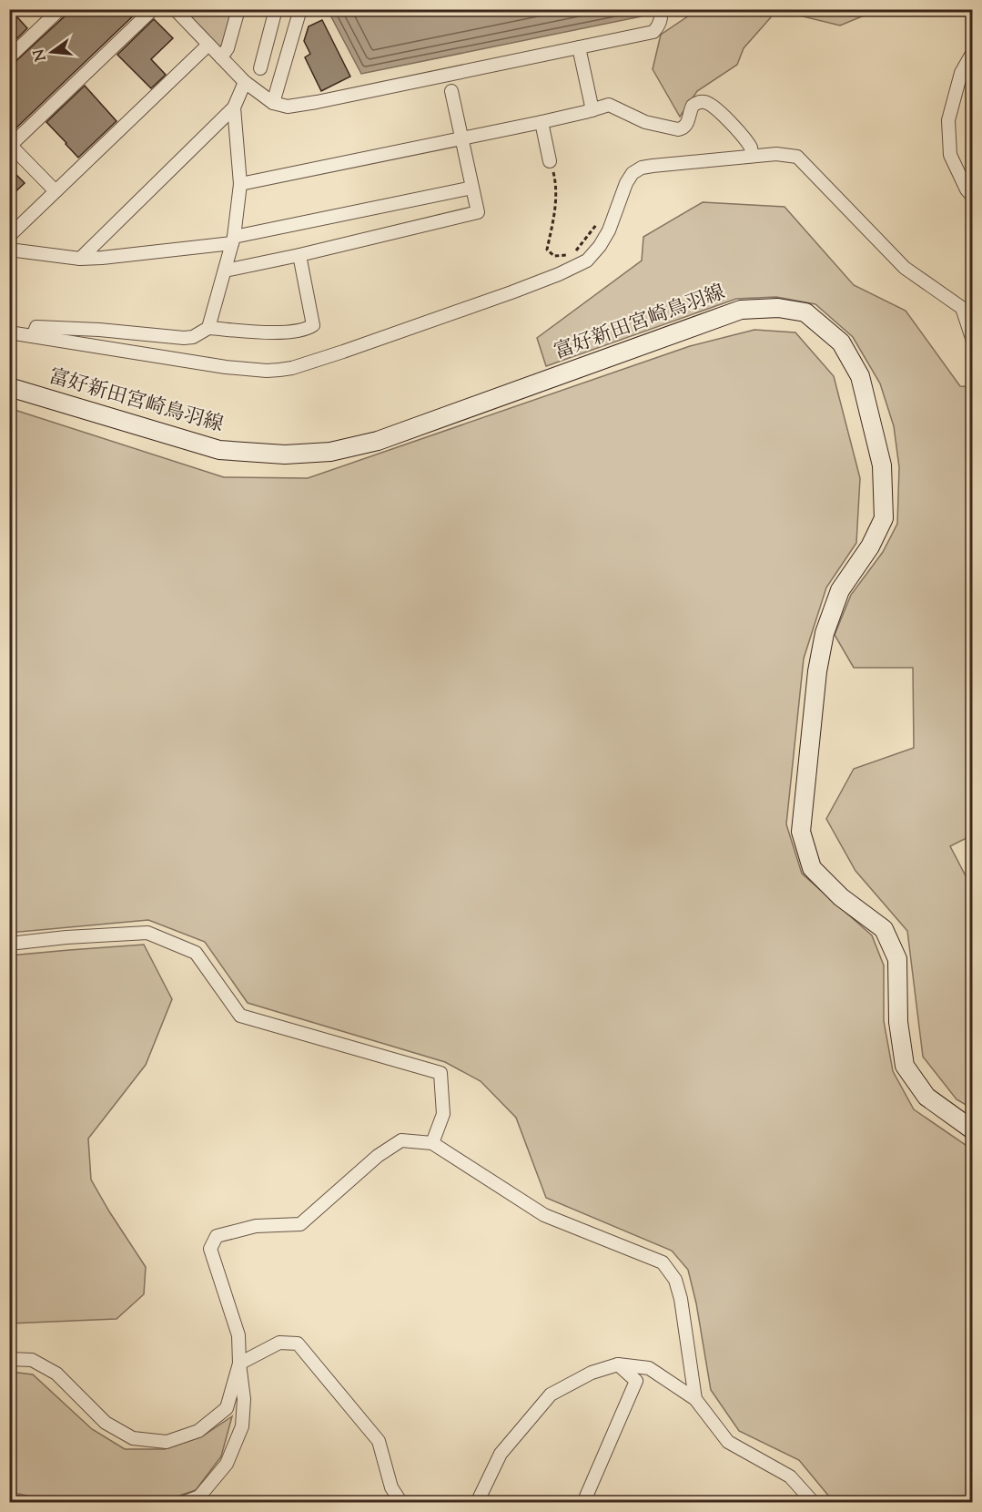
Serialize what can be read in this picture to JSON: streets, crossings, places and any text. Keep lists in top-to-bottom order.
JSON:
{
  "streets": {
    "main road": ["富好新田宮崎鳥羽線"]
  },
  "north": "left"
}
